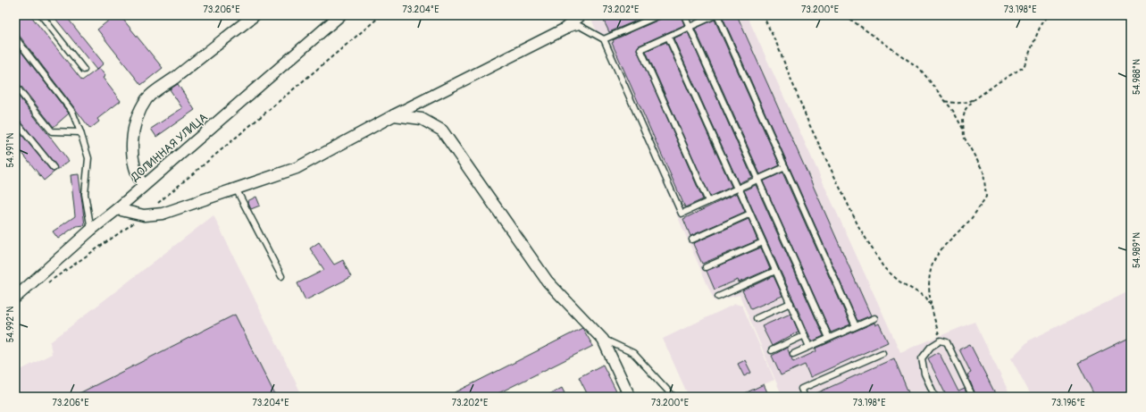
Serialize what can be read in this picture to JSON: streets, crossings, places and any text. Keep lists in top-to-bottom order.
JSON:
{
  "streets": {
    "street": ["ДОЛИННАЯ УЛИЦА"]
  },
  "coordinates": [
    "73.206°E",
    "73.204°E",
    "73.202°E",
    "73.200°E",
    "73.198°E",
    "54.988°N",
    "54.991°N",
    "54.989°N",
    "54.992°N",
    "73.196°E"
  ]
}
